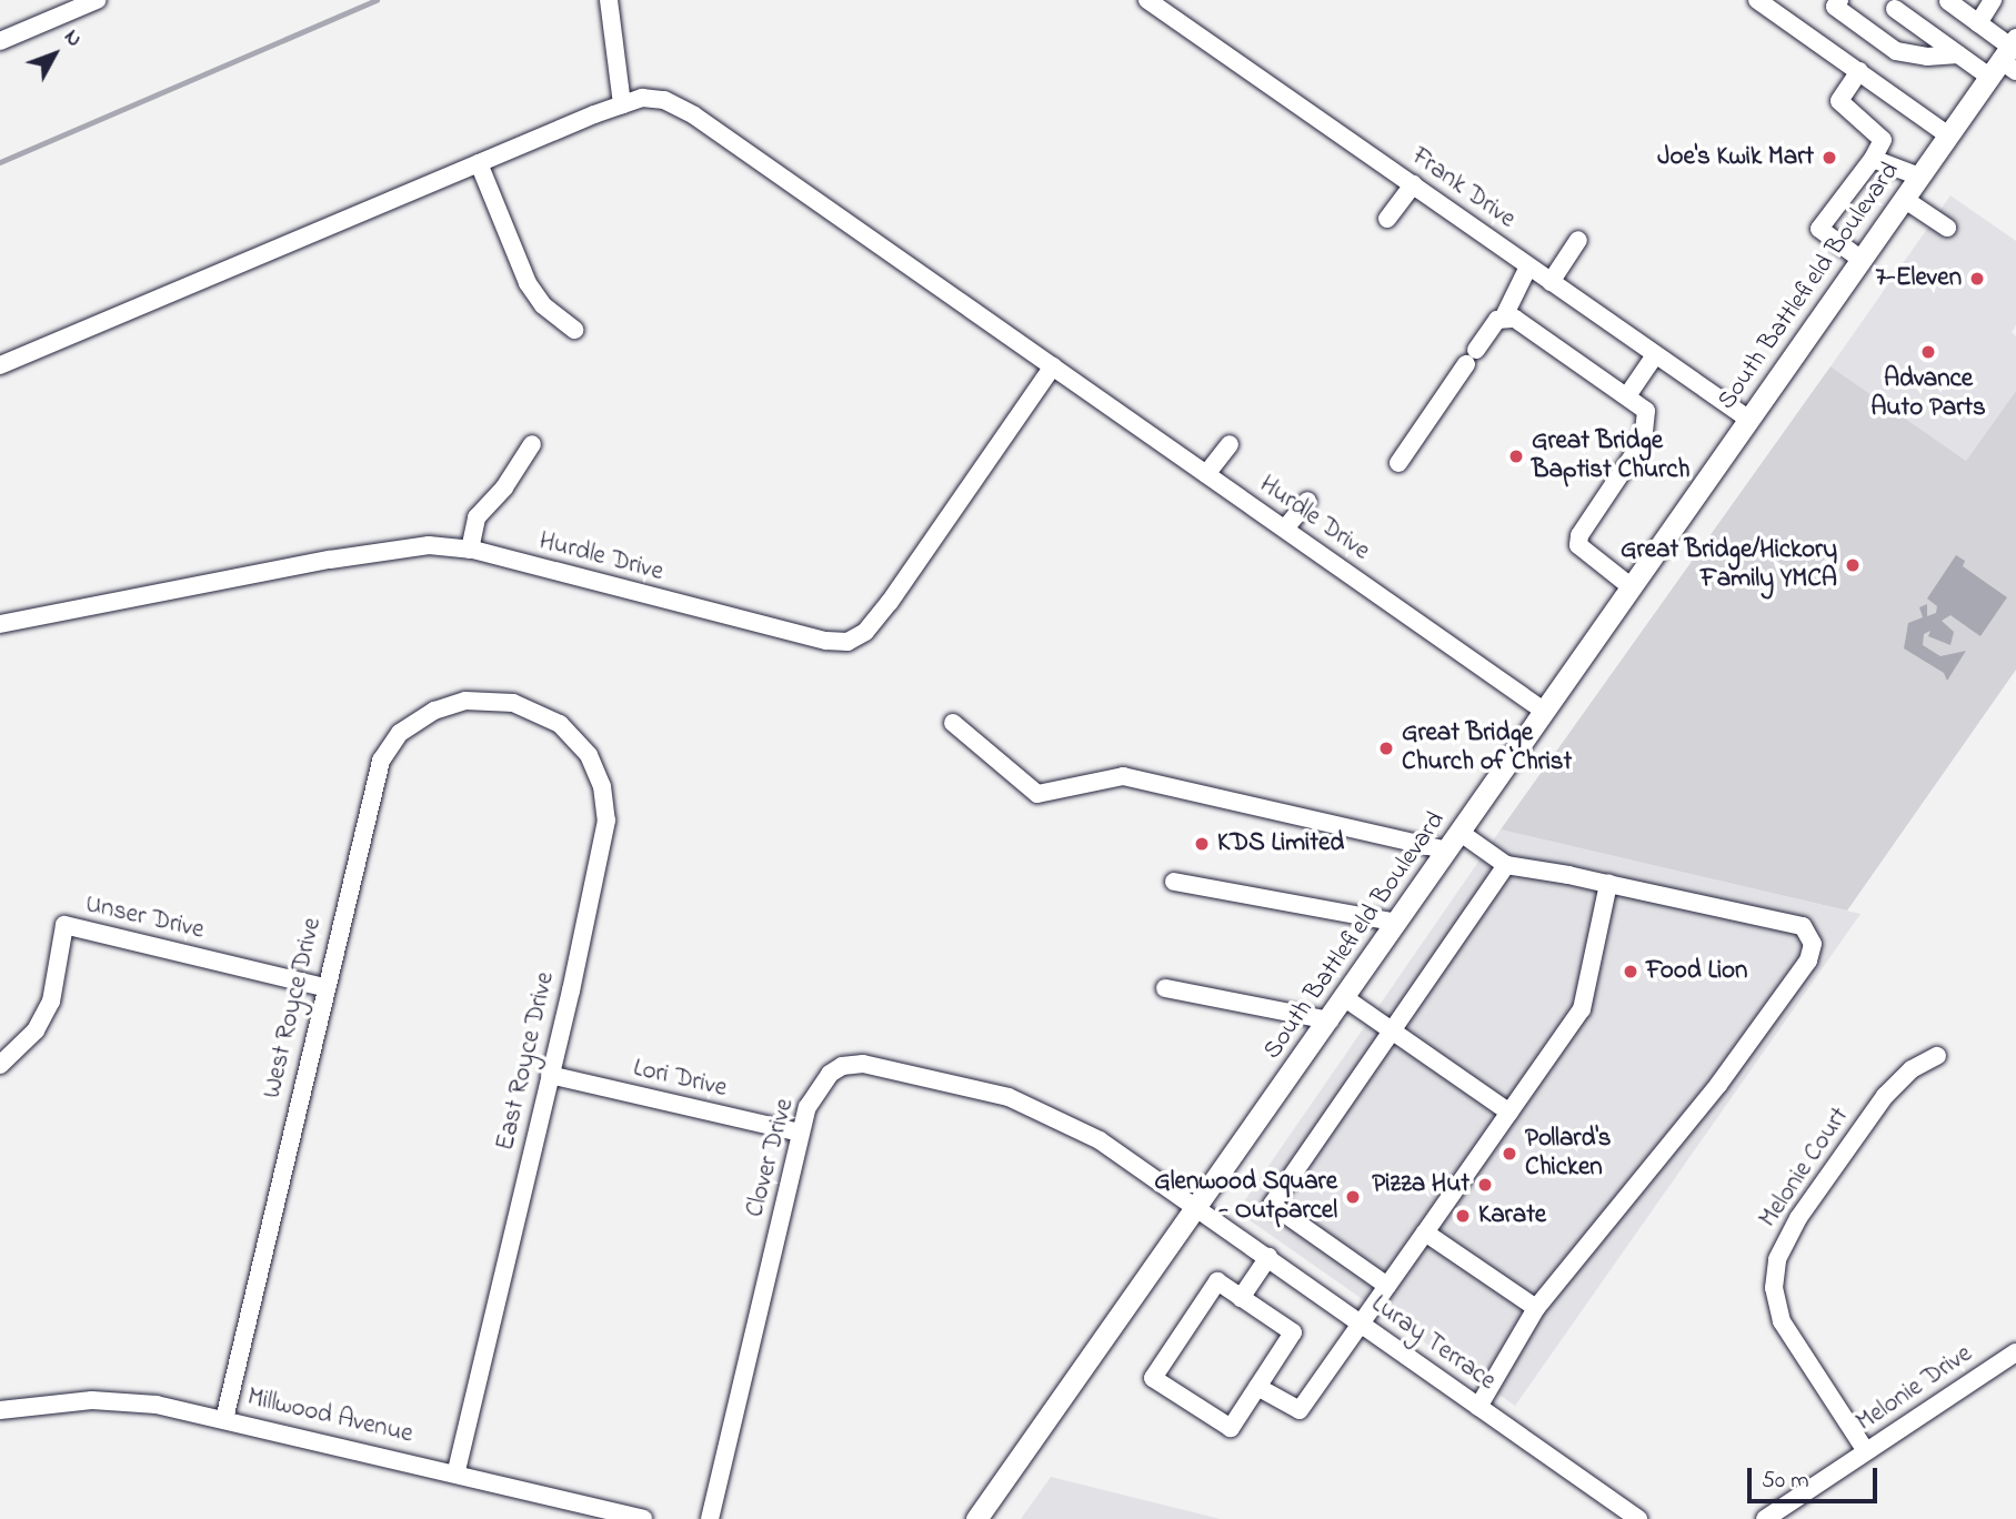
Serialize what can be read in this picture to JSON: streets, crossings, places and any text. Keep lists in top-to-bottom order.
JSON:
{
  "streets": {
    "main road": ["South Battlefield Boulevard"],
    "street": [
      "Frank Drive",
      "Hurdle Drive",
      "Unser Drive",
      "West Royce Drive",
      "East Royce Drive",
      "Lori Drive",
      "Clover Drive",
      "Melonie Court",
      "Luray Terrace",
      "Melonie Drive",
      "Millwood Avenue"
    ]
  },
  "crossings": [
    ["Frank Drive", "South Battlefield Boulevard"],
    ["South Battlefield Boulevard", "Hurdle Drive"],
    ["South Battlefield Boulevard", "Clover Drive"],
    ["South Battlefield Boulevard", "Luray Terrace"],
    ["Unser Drive", "West Royce Drive"],
    ["West Royce Drive", "East Royce Drive"],
    ["West Royce Drive", "Millwood Avenue"],
    ["East Royce Drive", "Lori Drive"],
    ["East Royce Drive", "Millwood Avenue"],
    ["Lori Drive", "Clover Drive"],
    ["Clover Drive", "Luray Terrace"],
    ["Melonie Court", "Melonie Drive"]
  ],
  "places": [
    "Joe's Kwik Mart",
    "7-Eleven",
    "Advance Auto Parts",
    "Great Bridge Baptist Church",
    "Great Bridge/Hickory Family YMCA",
    "Great Bridge Church of Christ",
    "KDS Limited",
    "Food Lion",
    "Pollard's Chicken",
    "Pizza Hut",
    "Glenwood Square - Outparcel",
    "Karate"
  ],
  "scale_bar": "50 m",
  "north": "top right"
}
